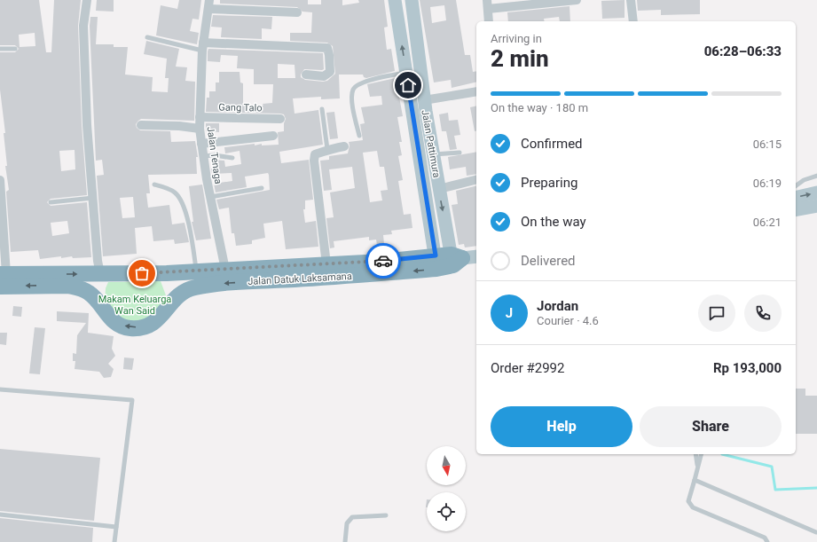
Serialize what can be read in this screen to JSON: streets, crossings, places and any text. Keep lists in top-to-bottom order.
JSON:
{
  "streets": {
    "highway": ["Jalan Datuk Laksamana"],
    "main road": ["Jalan Pattimura"],
    "street": ["Gang Talo", "Jalan Tenaga"]
  },
  "crossings": [
    ["Gang Talo", "Jalan Tenaga"],
    ["Jalan Pattimura", "Jalan Datuk Laksamana"],
    ["Jalan Tenaga", "Jalan Datuk Laksamana"]
  ],
  "parks": ["Makam Keluarga Wan Said"],
  "north": "bottom",
  "page": {
    "heading": ["2 min", "Arriving in", "06:28–06:33"],
    "panel": [
      "Jordan",
      "Courier · 4.6",
      "Order #2992",
      "Rp 193,000"
    ],
    "bar": "On the way · 180 m",
    "list": [
      ["Confirmed", "06:15"],
      ["Preparing", "06:19"],
      ["On the way", "06:21"],
      "Delivered"
    ],
    "round": "J",
    "buttons": ["Help", "Share"]
  }
}
